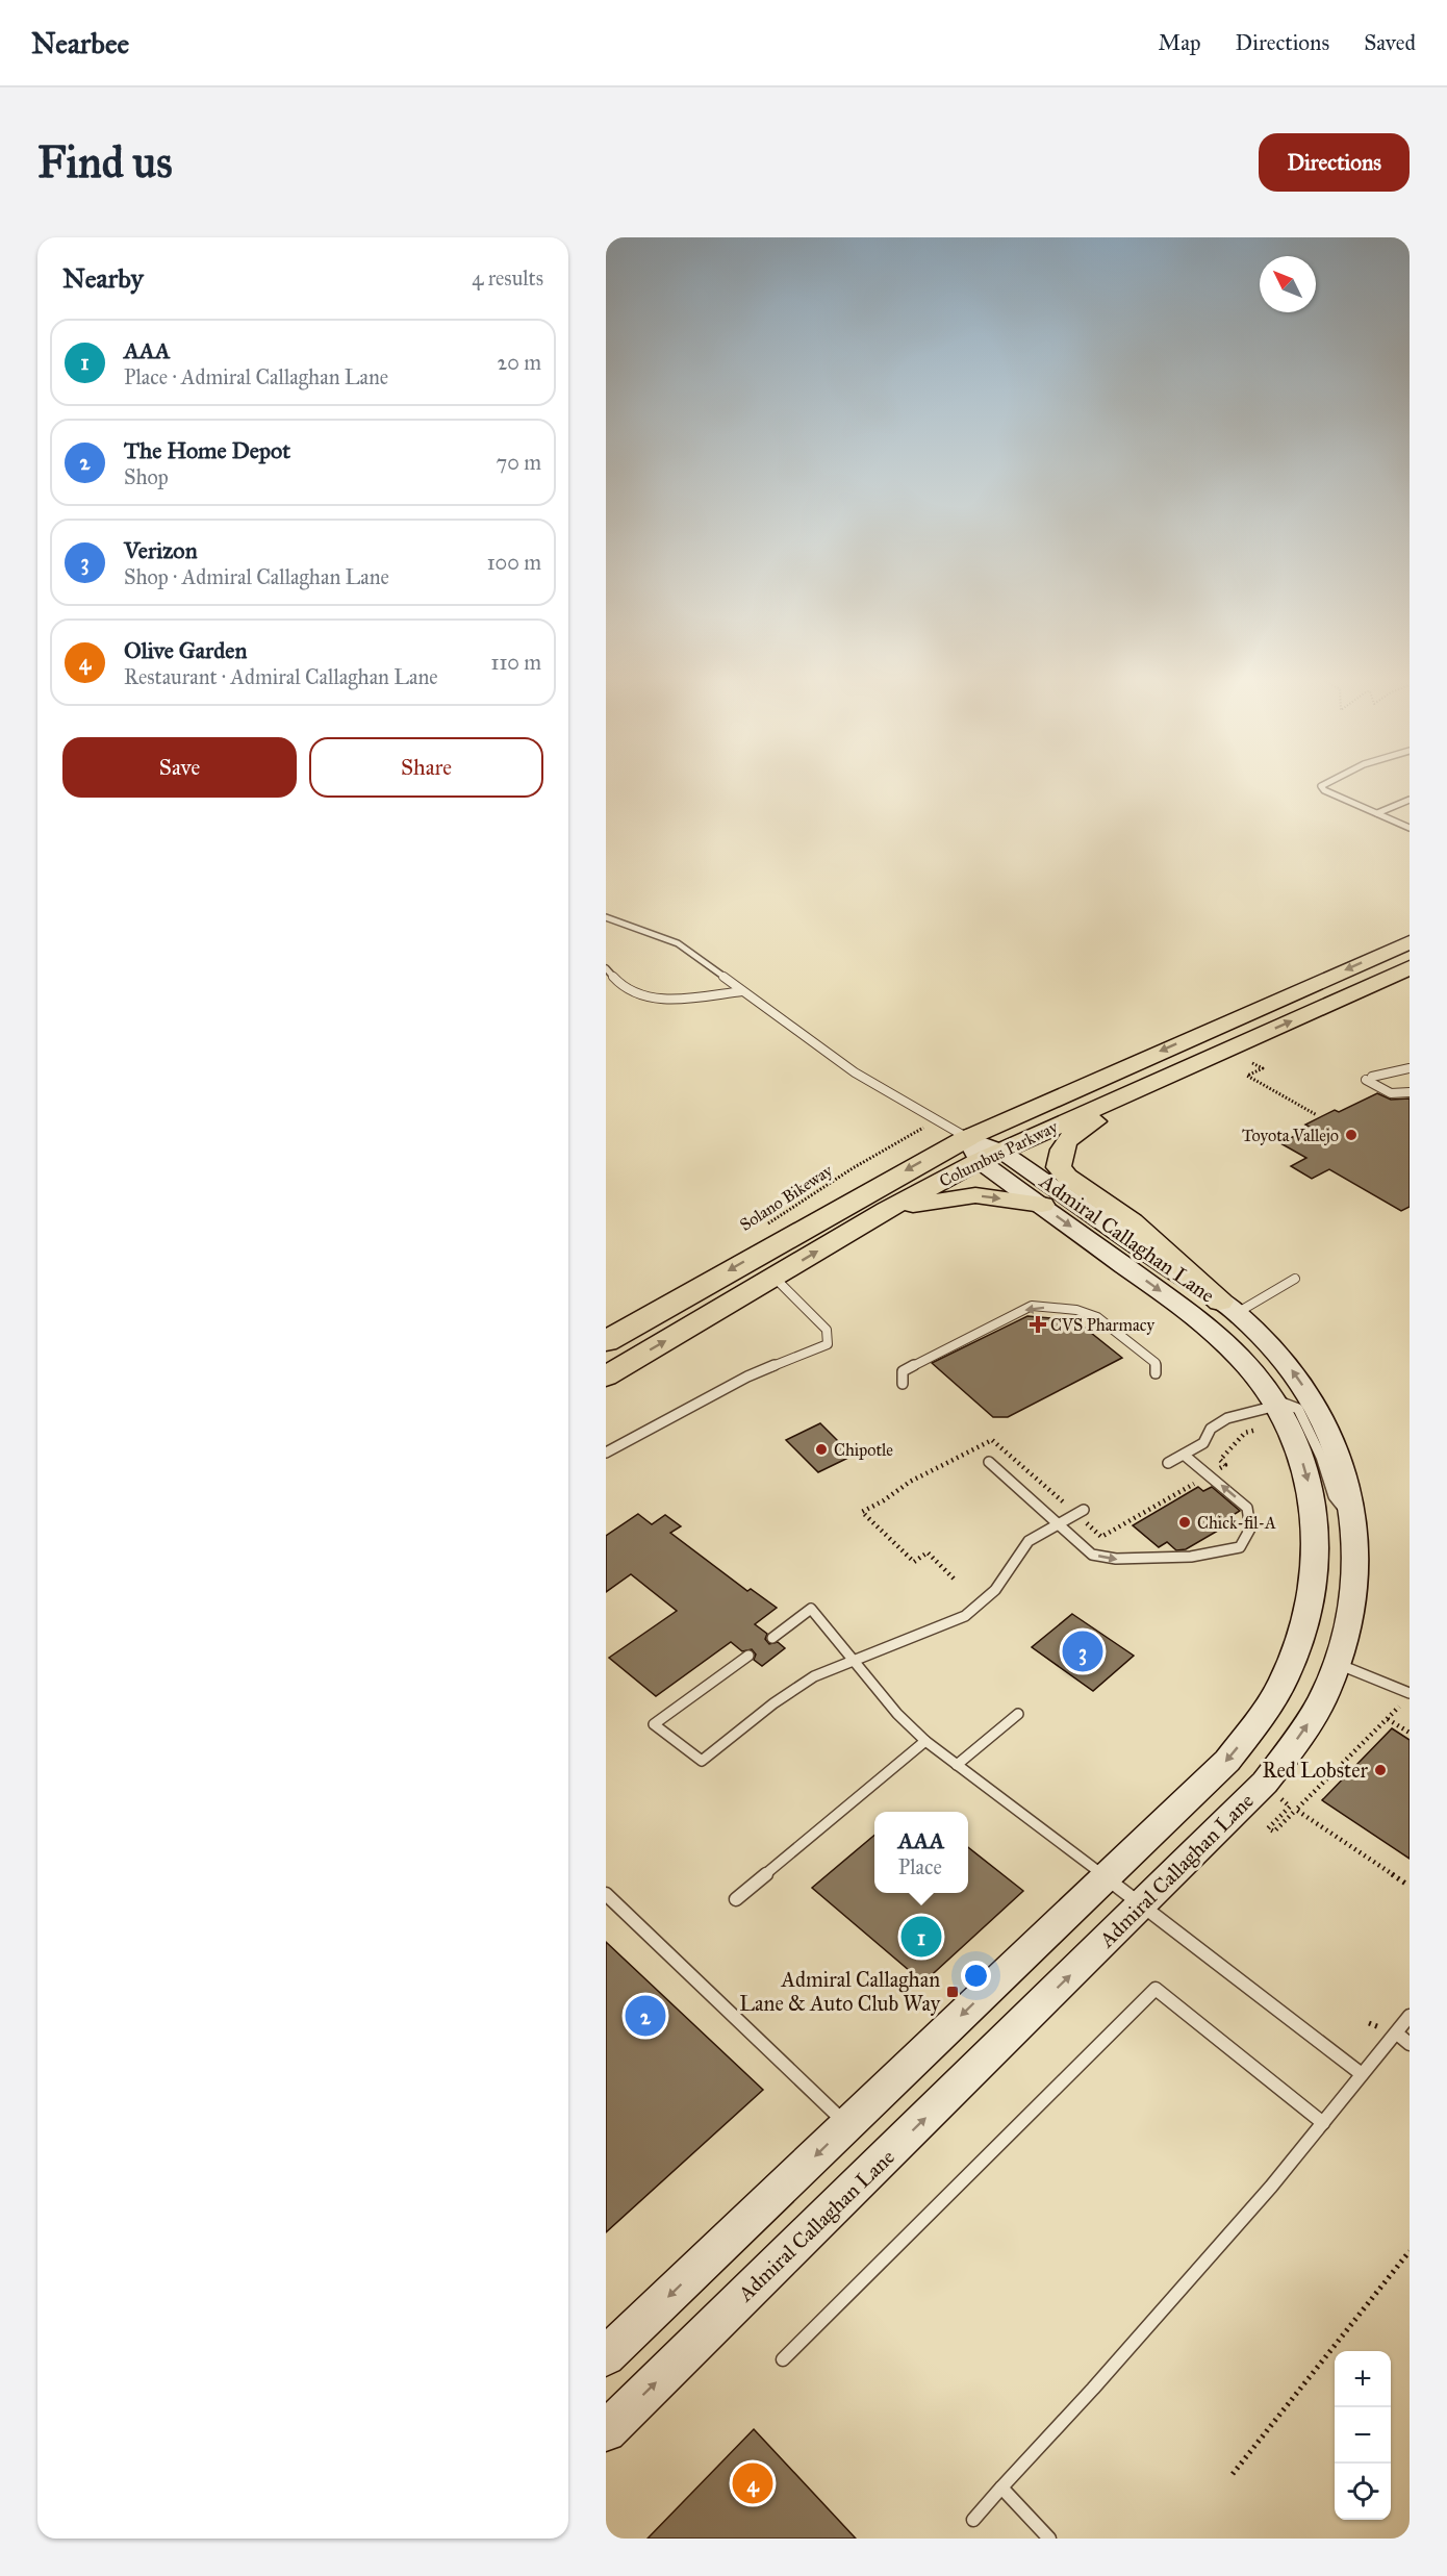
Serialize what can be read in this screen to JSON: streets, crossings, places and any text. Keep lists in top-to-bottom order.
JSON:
{
  "streets": {
    "highway": ["Columbus Parkway"],
    "main road": ["Admiral Callaghan Lane"],
    "path": ["Solano Bikeway"]
  },
  "crossings": [
    ["Columbus Parkway", "Admiral Callaghan Lane"]
  ],
  "places": {
    "other": [
      "Toyota Vallejo",
      "Chipotle",
      "Chick-fil-A",
      "Red Lobster"
    ],
    "health": ["CVS Pharmacy"],
    "transit": ["Admiral Callaghan Lane & Auto Club Way"]
  },
  "north": "top left",
  "page": {
    "header": "Nearbee",
    "nav": ["Map", "Directions", "Saved"],
    "buttons": [
      "Directions",
      ["Save", "Share"]
    ],
    "title": "Find us",
    "heading": ["Nearby", "4 results"],
    "list": [
      {
        "mark": "1",
        "name": "AAA",
        "note": "Place · Admiral Callaghan Lane",
        "value": "20 m"
      },
      {
        "mark": "2",
        "name": "The Home Depot",
        "note": "Shop",
        "value": "70 m"
      },
      {
        "mark": "3",
        "name": "Verizon",
        "note": "Shop · Admiral Callaghan Lane",
        "value": "100 m"
      },
      {
        "mark": "4",
        "name": "Olive Garden",
        "note": "Restaurant · Admiral Callaghan Lane",
        "value": "110 m"
      }
    ],
    "pins": [
      "3",
      "1",
      "2",
      "4"
    ],
    "popup": ["AAA", "Place"],
    "map_buttons": ["+", "−"]
  }
}
